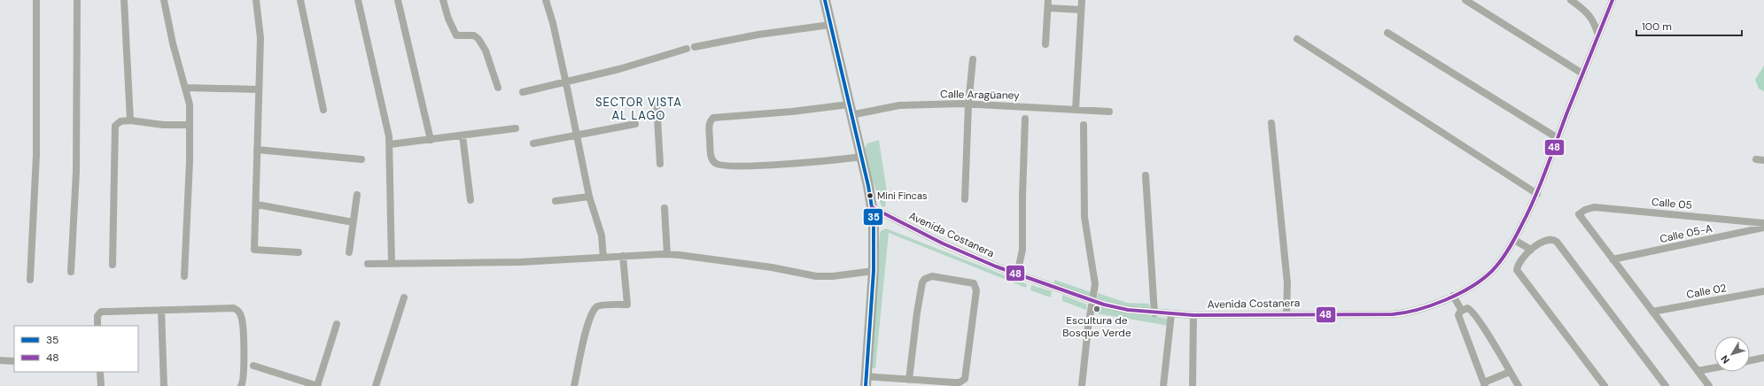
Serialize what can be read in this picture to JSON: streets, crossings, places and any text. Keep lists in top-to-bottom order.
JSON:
{
  "streets": {
    "street": [
      "Calle Aragüaney",
      "Calle 05",
      "Calle 05-A",
      "Avenida Costanera",
      "Calle 02"
    ]
  },
  "crossings": [
    ["Calle 05", "Calle 05-A"]
  ],
  "districts": ["SECTOR VISTA AL LAGO"],
  "places": ["Mini Fincas", "Escultura de Bosque Verde"],
  "lines": ["transit line 35", "transit line 48"],
  "legend": ["35", "48"],
  "scale_bar": "100 m",
  "north": "bottom left"
}
